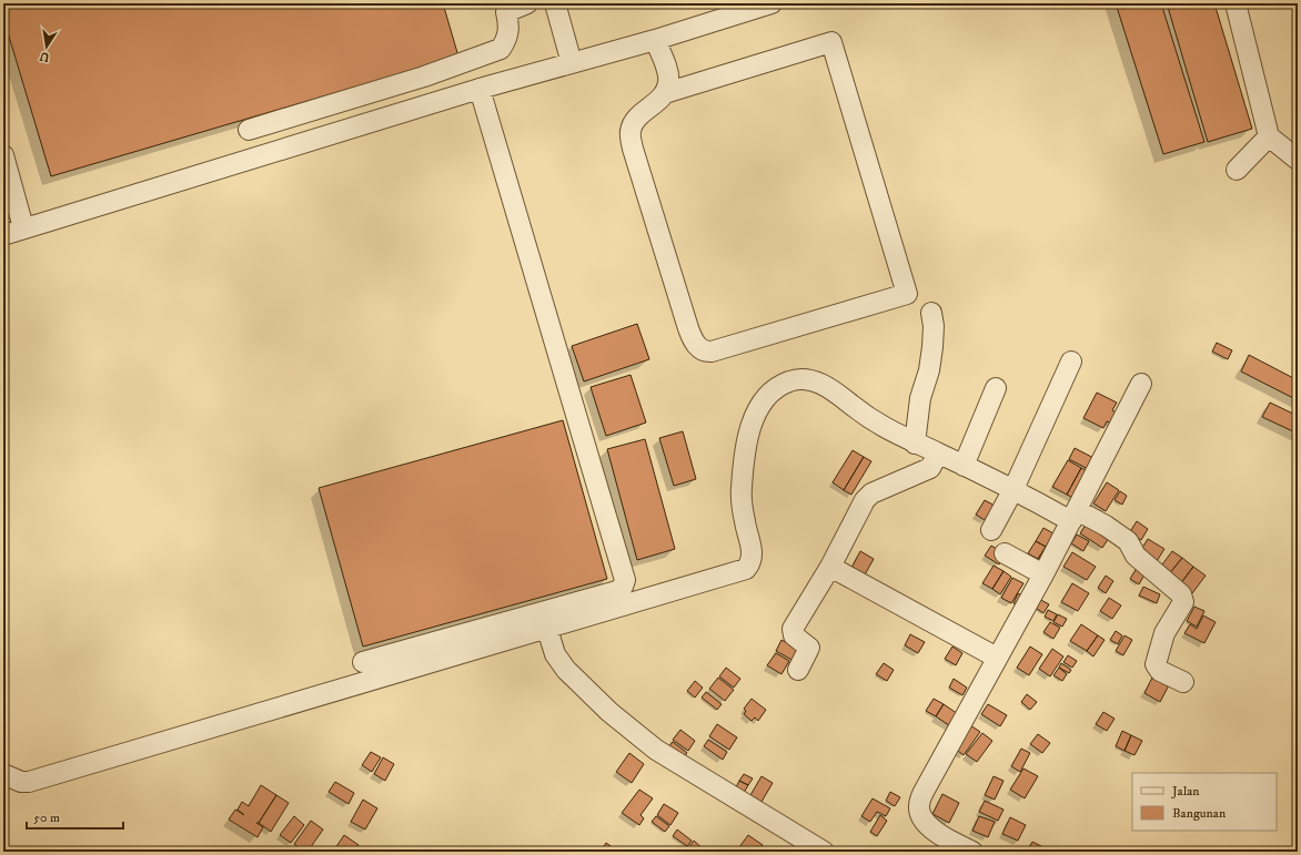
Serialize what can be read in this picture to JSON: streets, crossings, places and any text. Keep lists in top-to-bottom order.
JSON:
{
  "legend": ["Jalan", "Bangunan"],
  "scale_bar": "50 m",
  "north": "bottom"
}
